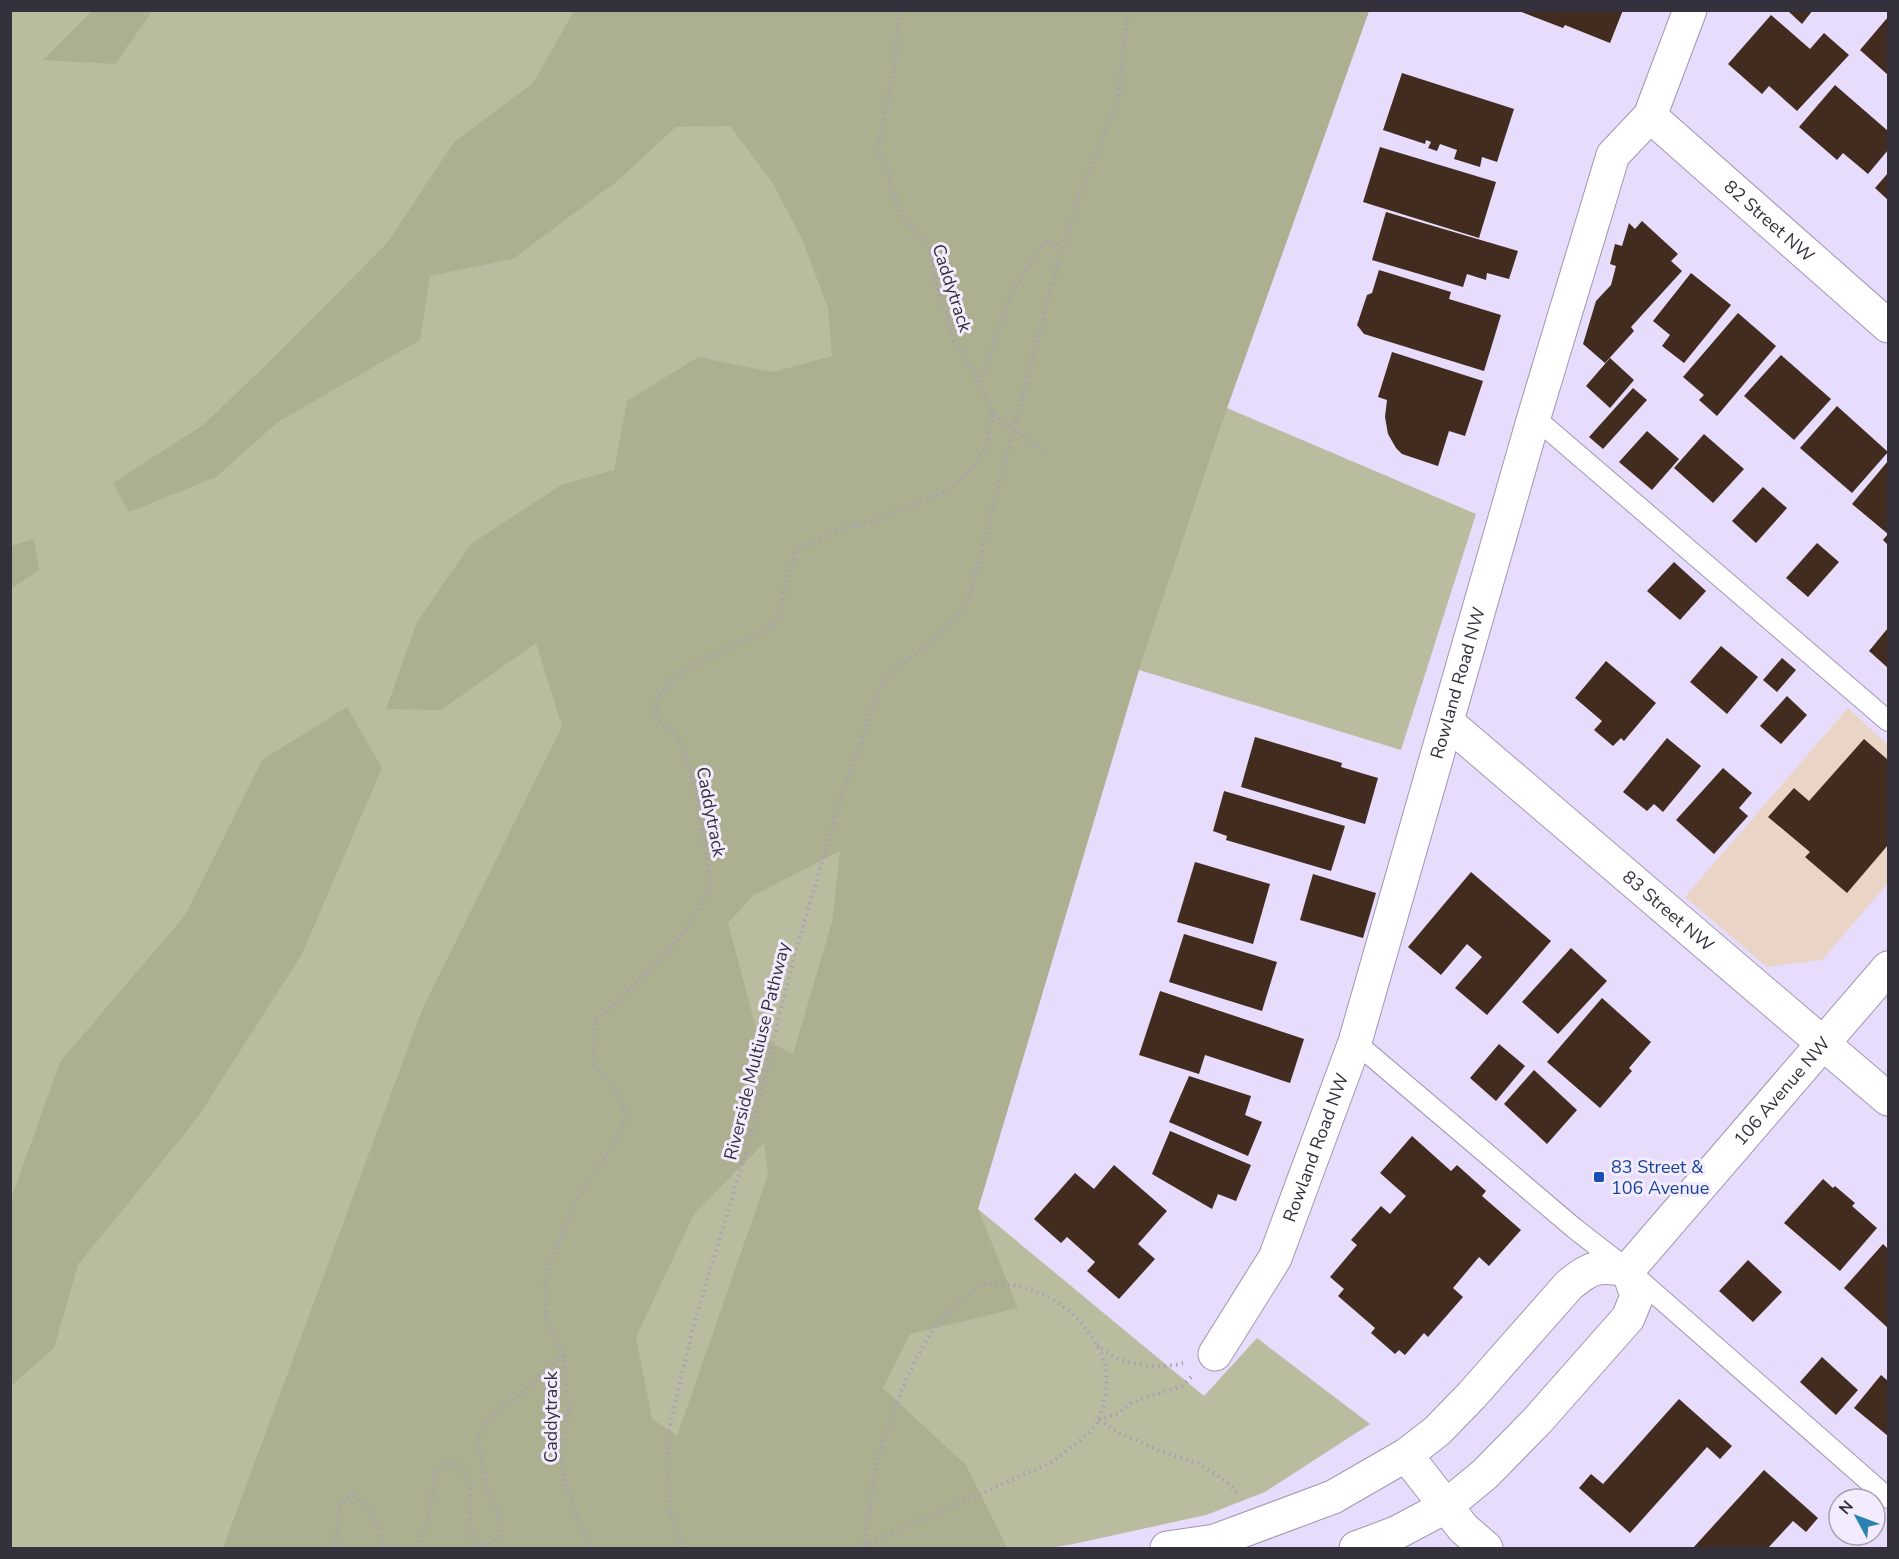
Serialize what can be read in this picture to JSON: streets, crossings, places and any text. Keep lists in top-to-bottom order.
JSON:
{
  "streets": {
    "street": [
      "82 Street NW",
      "Rowland Road NW",
      "83 Street NW",
      "106 Avenue NW"
    ],
    "path": ["Caddytrack", "Riverside Multiuse Pathway"]
  },
  "crossings": [
    ["82 Street NW", "Rowland Road NW"],
    ["Rowland Road NW", "83 Street NW"],
    ["83 Street NW", "106 Avenue NW"]
  ],
  "places": {
    "transit": ["83 Street & 106 Avenue"]
  },
  "north": "top left"
}
